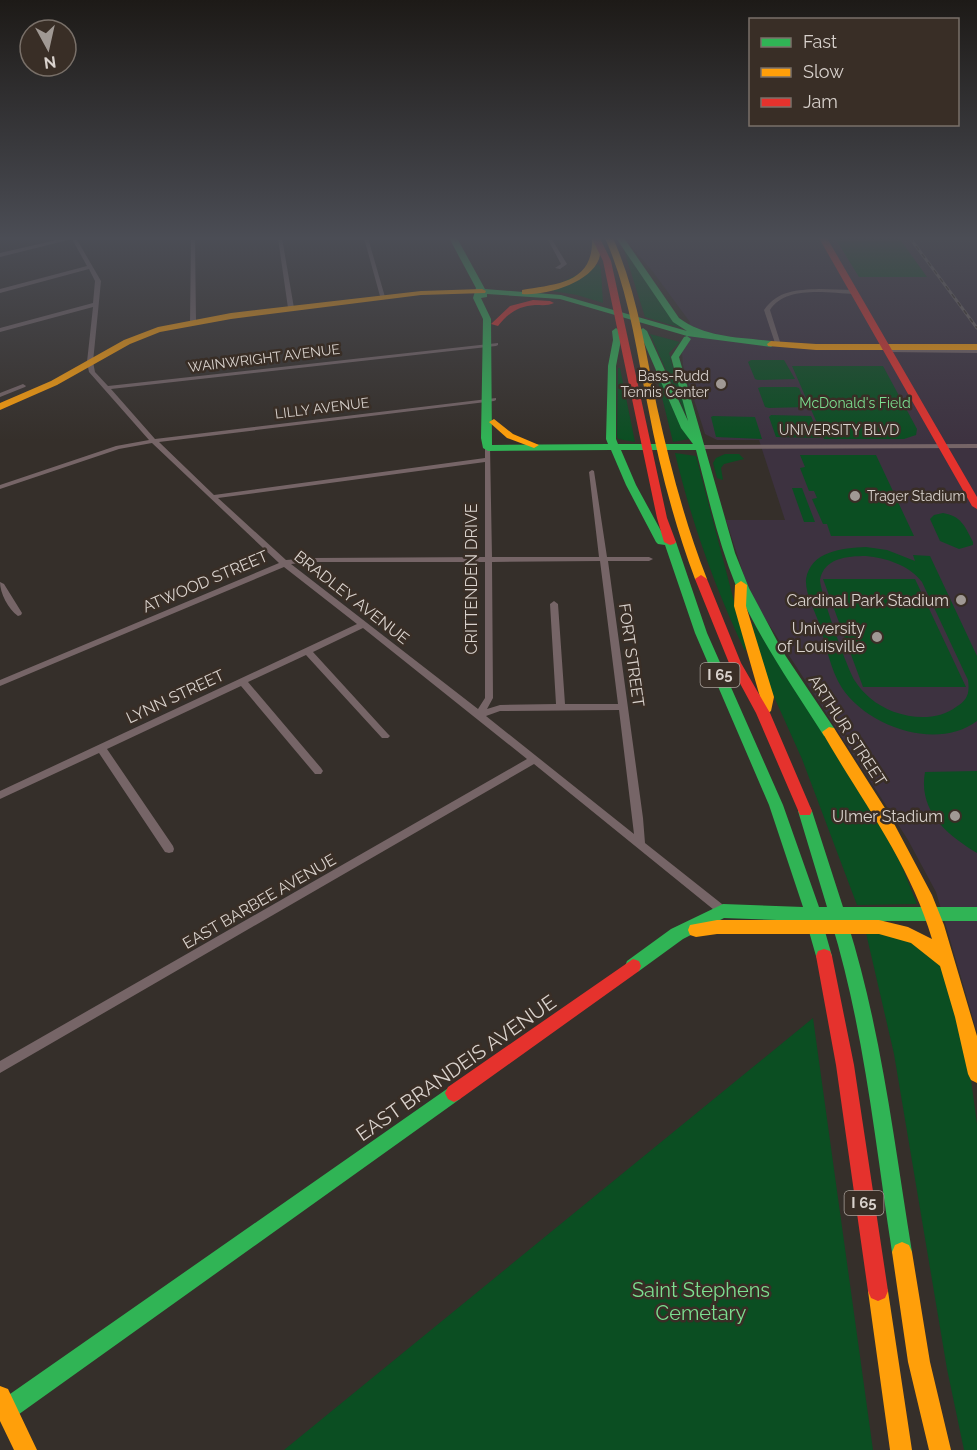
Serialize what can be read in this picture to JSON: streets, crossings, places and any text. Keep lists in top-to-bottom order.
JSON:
{
  "streets": {
    "main road": [
      "CRITTENDEN DRIVE",
      "I 65",
      "ARTHUR STREET",
      "EAST BRANDEIS AVENUE"
    ],
    "street": [
      "WAINWRIGHT AVENUE",
      "LILLY AVENUE",
      "UNIVERSITY BLVD",
      "ATWOOD STREET",
      "BRADLEY AVENUE",
      "FORT STREET",
      "LYNN STREET",
      "EAST BARBEE AVENUE"
    ]
  },
  "crossings": [
    ["WAINWRIGHT AVENUE", "CRITTENDEN DRIVE"],
    ["WAINWRIGHT AVENUE", "BRADLEY AVENUE"],
    ["LILLY AVENUE", "CRITTENDEN DRIVE"],
    ["LILLY AVENUE", "BRADLEY AVENUE"],
    ["UNIVERSITY BLVD", "ARTHUR STREET"],
    ["CRITTENDEN DRIVE", "ATWOOD STREET"],
    ["CRITTENDEN DRIVE", "BRADLEY AVENUE"],
    ["ATWOOD STREET", "BRADLEY AVENUE"],
    ["ATWOOD STREET", "FORT STREET"],
    ["BRADLEY AVENUE", "FORT STREET"],
    ["BRADLEY AVENUE", "LYNN STREET"],
    ["BRADLEY AVENUE", "EAST BARBEE AVENUE"],
    ["BRADLEY AVENUE", "EAST BRANDEIS AVENUE"],
    ["ARTHUR STREET", "EAST BRANDEIS AVENUE"]
  ],
  "parks": ["McDonald's Field", "Saint Stephens Cemetary"],
  "places": [
    "Bass-Rudd Tennis Center",
    "Trager Stadium",
    "Cardinal Park Stadium",
    "University of Louisville",
    "Ulmer Stadium"
  ],
  "legend": ["Fast", "Slow", "Jam"],
  "north": "bottom"
}
